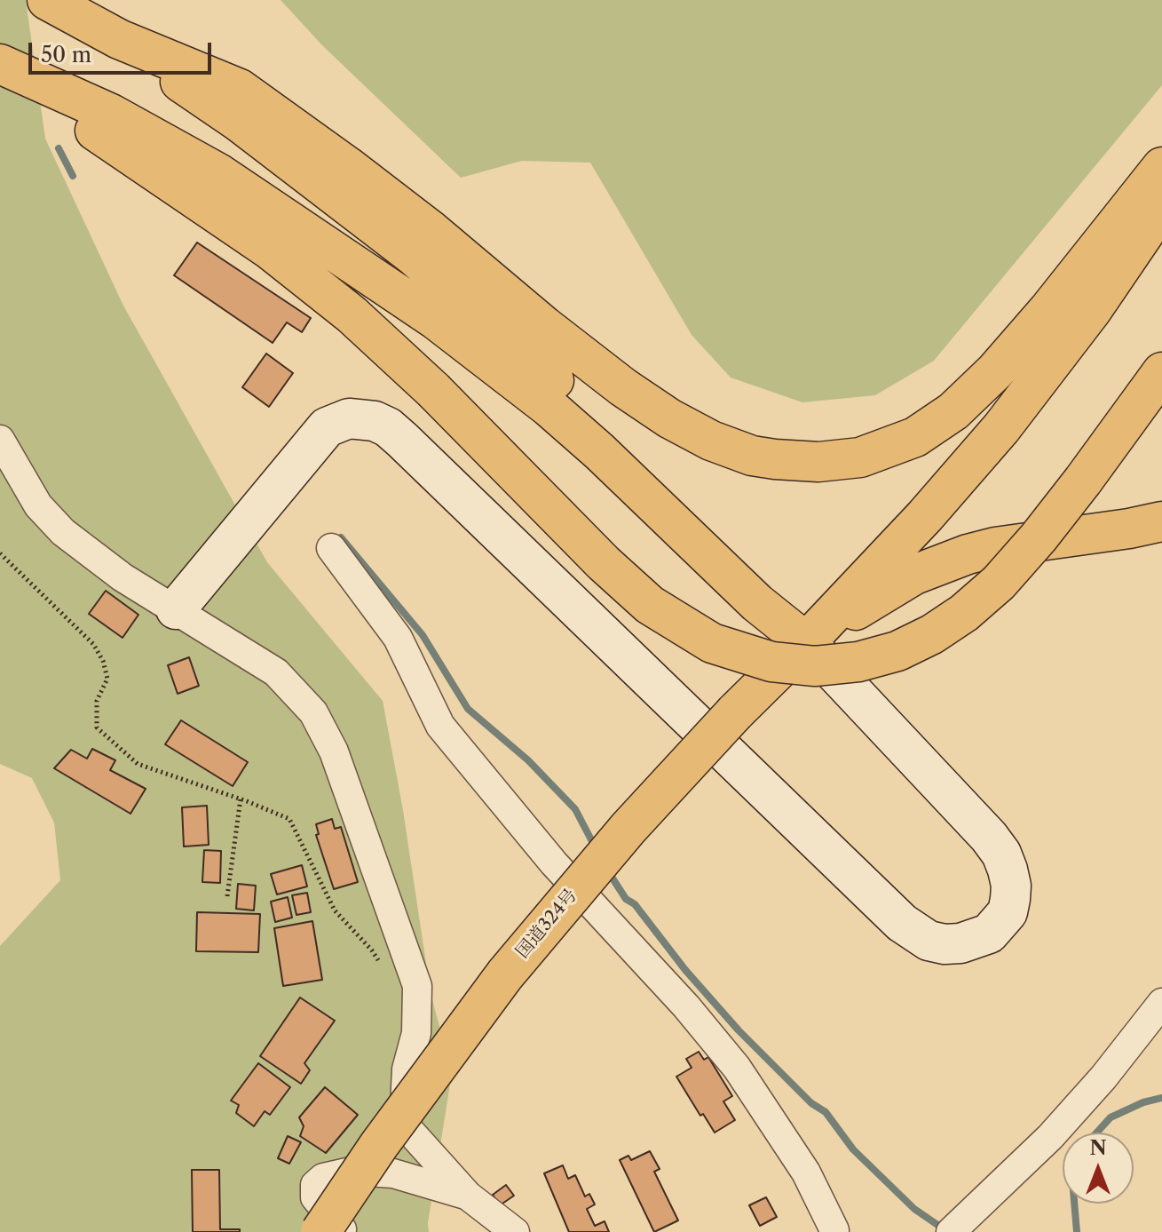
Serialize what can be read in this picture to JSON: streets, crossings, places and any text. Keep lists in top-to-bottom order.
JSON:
{
  "streets": {
    "highway": ["国道324号"]
  },
  "scale_bar": "50 m",
  "north": "top"
}
